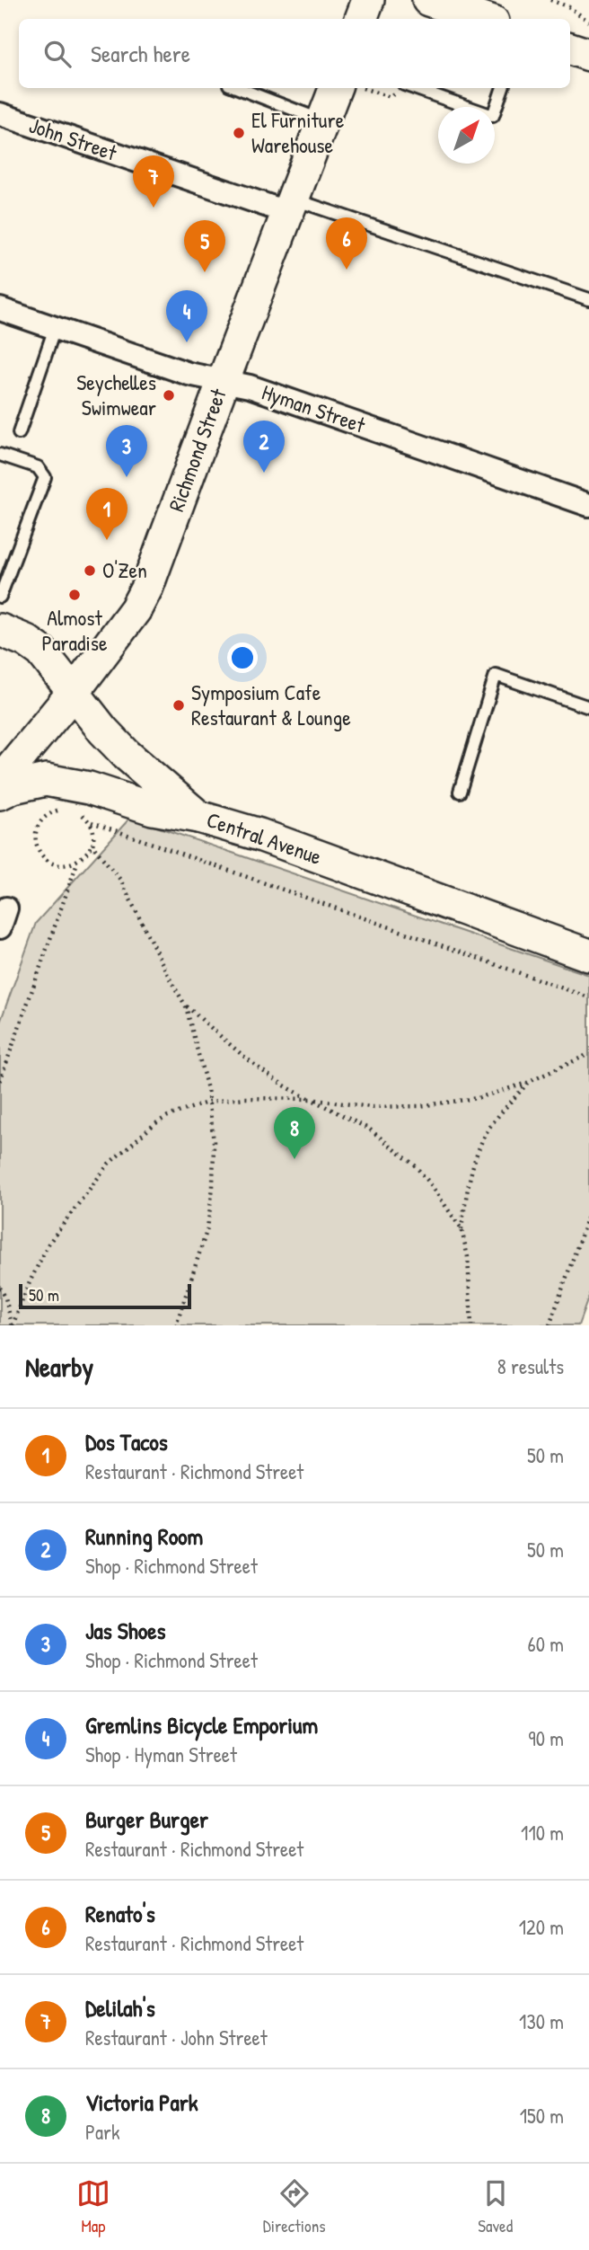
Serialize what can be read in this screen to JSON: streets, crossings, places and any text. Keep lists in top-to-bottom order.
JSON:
{
  "streets": {
    "street": [
      "John Street",
      "Hyman Street",
      "Richmond Street",
      "Central Avenue"
    ]
  },
  "crossings": [
    ["John Street", "Richmond Street"],
    ["Hyman Street", "Richmond Street"],
    ["Richmond Street", "Central Avenue"]
  ],
  "places": [
    "El Furniture Warehouse",
    "Seychelles Swimwear",
    "O'Zen",
    "Almost Paradise",
    "Symposium Cafe Restaurant & Lounge"
  ],
  "scale_bar": "50 m",
  "north": "top right",
  "page": {
    "search": "Search here",
    "pins": [
      "7",
      "6",
      "5",
      "4",
      "2",
      "3",
      "1",
      "8"
    ],
    "scale": "50 m",
    "heading": ["Nearby", "8 results"],
    "list": [
      {
        "mark": "1",
        "name": "Dos Tacos",
        "note": "Restaurant · Richmond Street",
        "value": "50 m"
      },
      {
        "mark": "2",
        "name": "Running Room",
        "note": "Shop · Richmond Street",
        "value": "50 m"
      },
      {
        "mark": "3",
        "name": "Jas Shoes",
        "note": "Shop · Richmond Street",
        "value": "60 m"
      },
      {
        "mark": "4",
        "name": "Gremlins Bicycle Emporium",
        "note": "Shop · Hyman Street",
        "value": "90 m"
      },
      {
        "mark": "5",
        "name": "Burger Burger",
        "note": "Restaurant · Richmond Street",
        "value": "110 m"
      },
      {
        "mark": "6",
        "name": "Renato's",
        "note": "Restaurant · Richmond Street",
        "value": "120 m"
      },
      {
        "mark": "7",
        "name": "Delilah's",
        "note": "Restaurant · John Street",
        "value": "130 m"
      },
      {
        "mark": "8",
        "name": "Victoria Park",
        "note": "Park",
        "value": "150 m"
      }
    ],
    "nav": ["Map", "Directions", "Saved"]
  }
}
